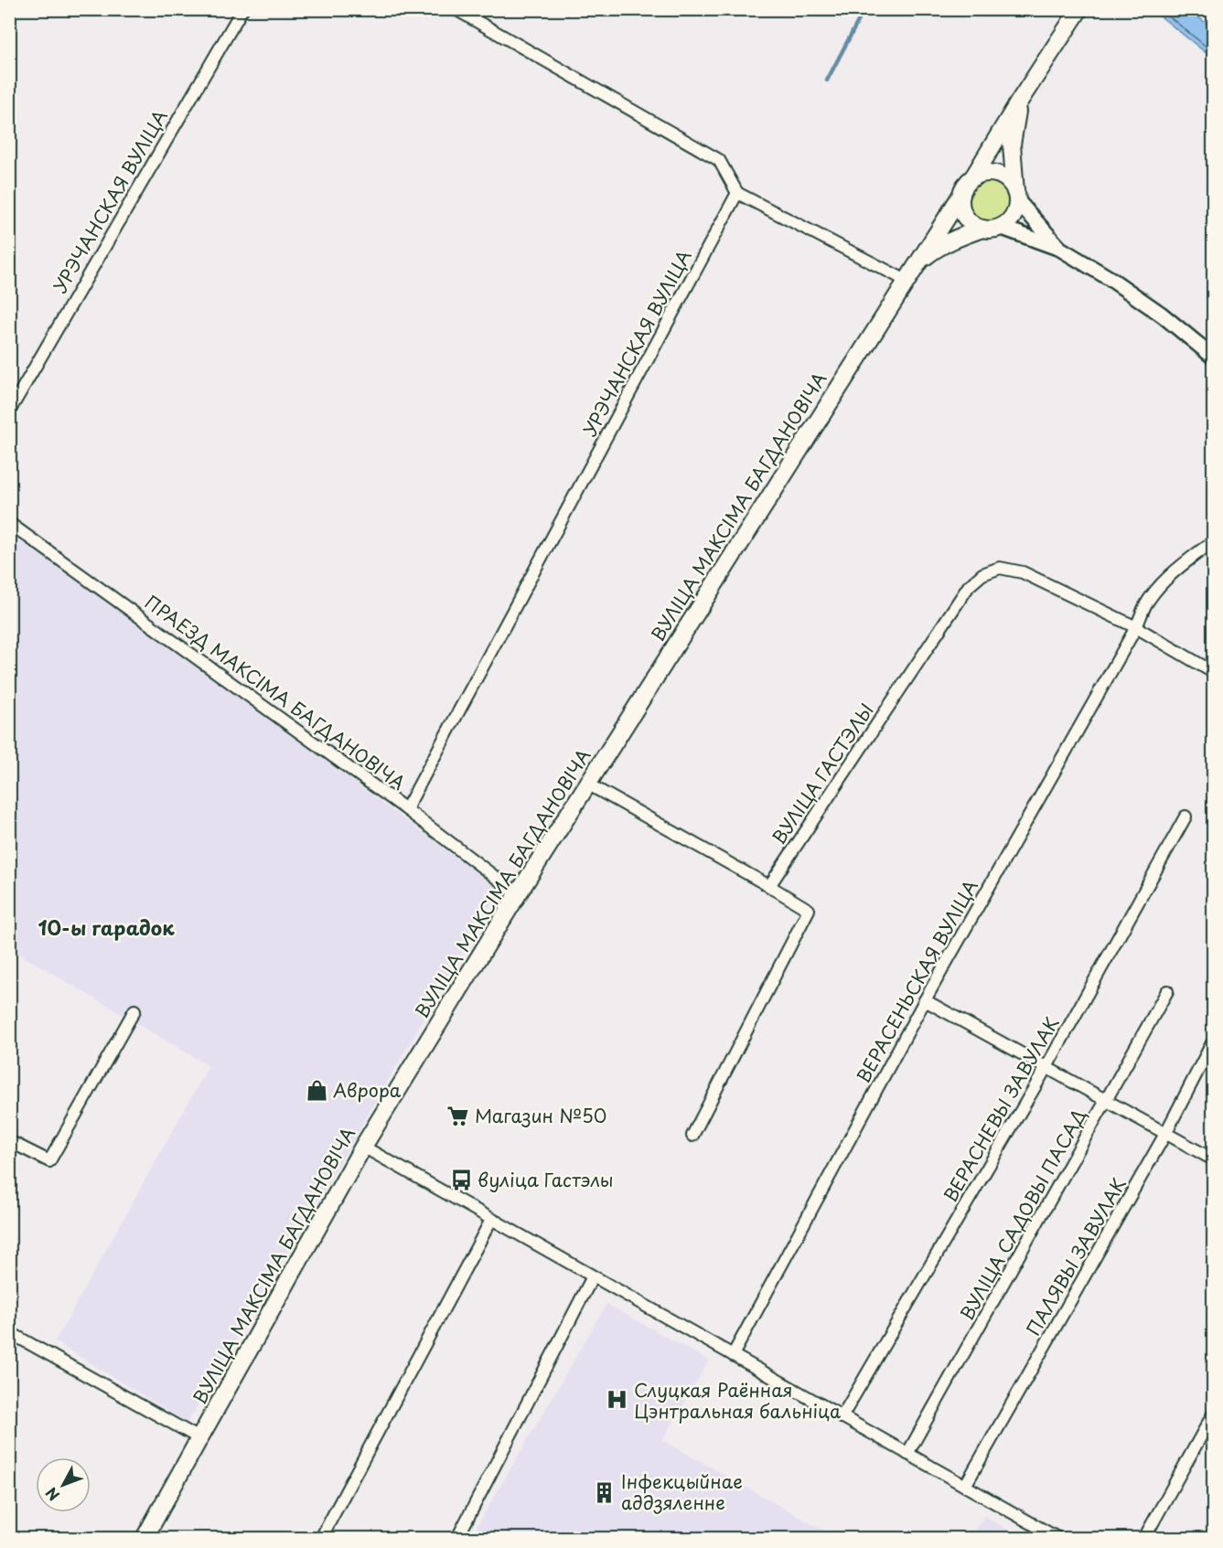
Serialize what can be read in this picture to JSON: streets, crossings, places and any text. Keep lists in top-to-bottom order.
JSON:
{
  "streets": {
    "main road": ["ВУЛІЦА МАКСІМА БАГДАНОВІЧА"],
    "street": [
      "УРЭЧАНСКАЯ ВУЛІЦА",
      "ПРАЕЗД МАКСІМА БАГДАНОВІЧА",
      "ВУЛІЦА ГАСТЭЛЫ",
      "ВЕРАСЕНЬСКАЯ ВУЛІЦА",
      "ВЕРАСНЕВЫ ЗАВУЛАК",
      "ВУЛІЦА САДОВЫ ПАСАД",
      "ПАЛЯВЫ ЗАВУЛАК"
    ]
  },
  "crossings": [
    ["УРЭЧАНСКАЯ ВУЛІЦА", "ПРАЕЗД МАКСІМА БАГДАНОВІЧА"],
    ["ВУЛІЦА МАКСІМА БАГДАНОВІЧА", "ПРАЕЗД МАКСІМА БАГДАНОВІЧА"],
    ["ВУЛІЦА ГАСТЭЛЫ", "ВЕРАСЕНЬСКАЯ ВУЛІЦА"]
  ],
  "districts": ["10-ы гарадок"],
  "places": {
    "shop": ["Аврора"],
    "supermarket": ["Магазин №50"],
    "bus stop": ["вуліца Гастэлы"],
    "hospital": ["Слуцкая Раённая Цэнтральная бальніца"],
    "building": ["Інфекцыйнае аддзяленне"]
  },
  "north": "bottom left"
}
